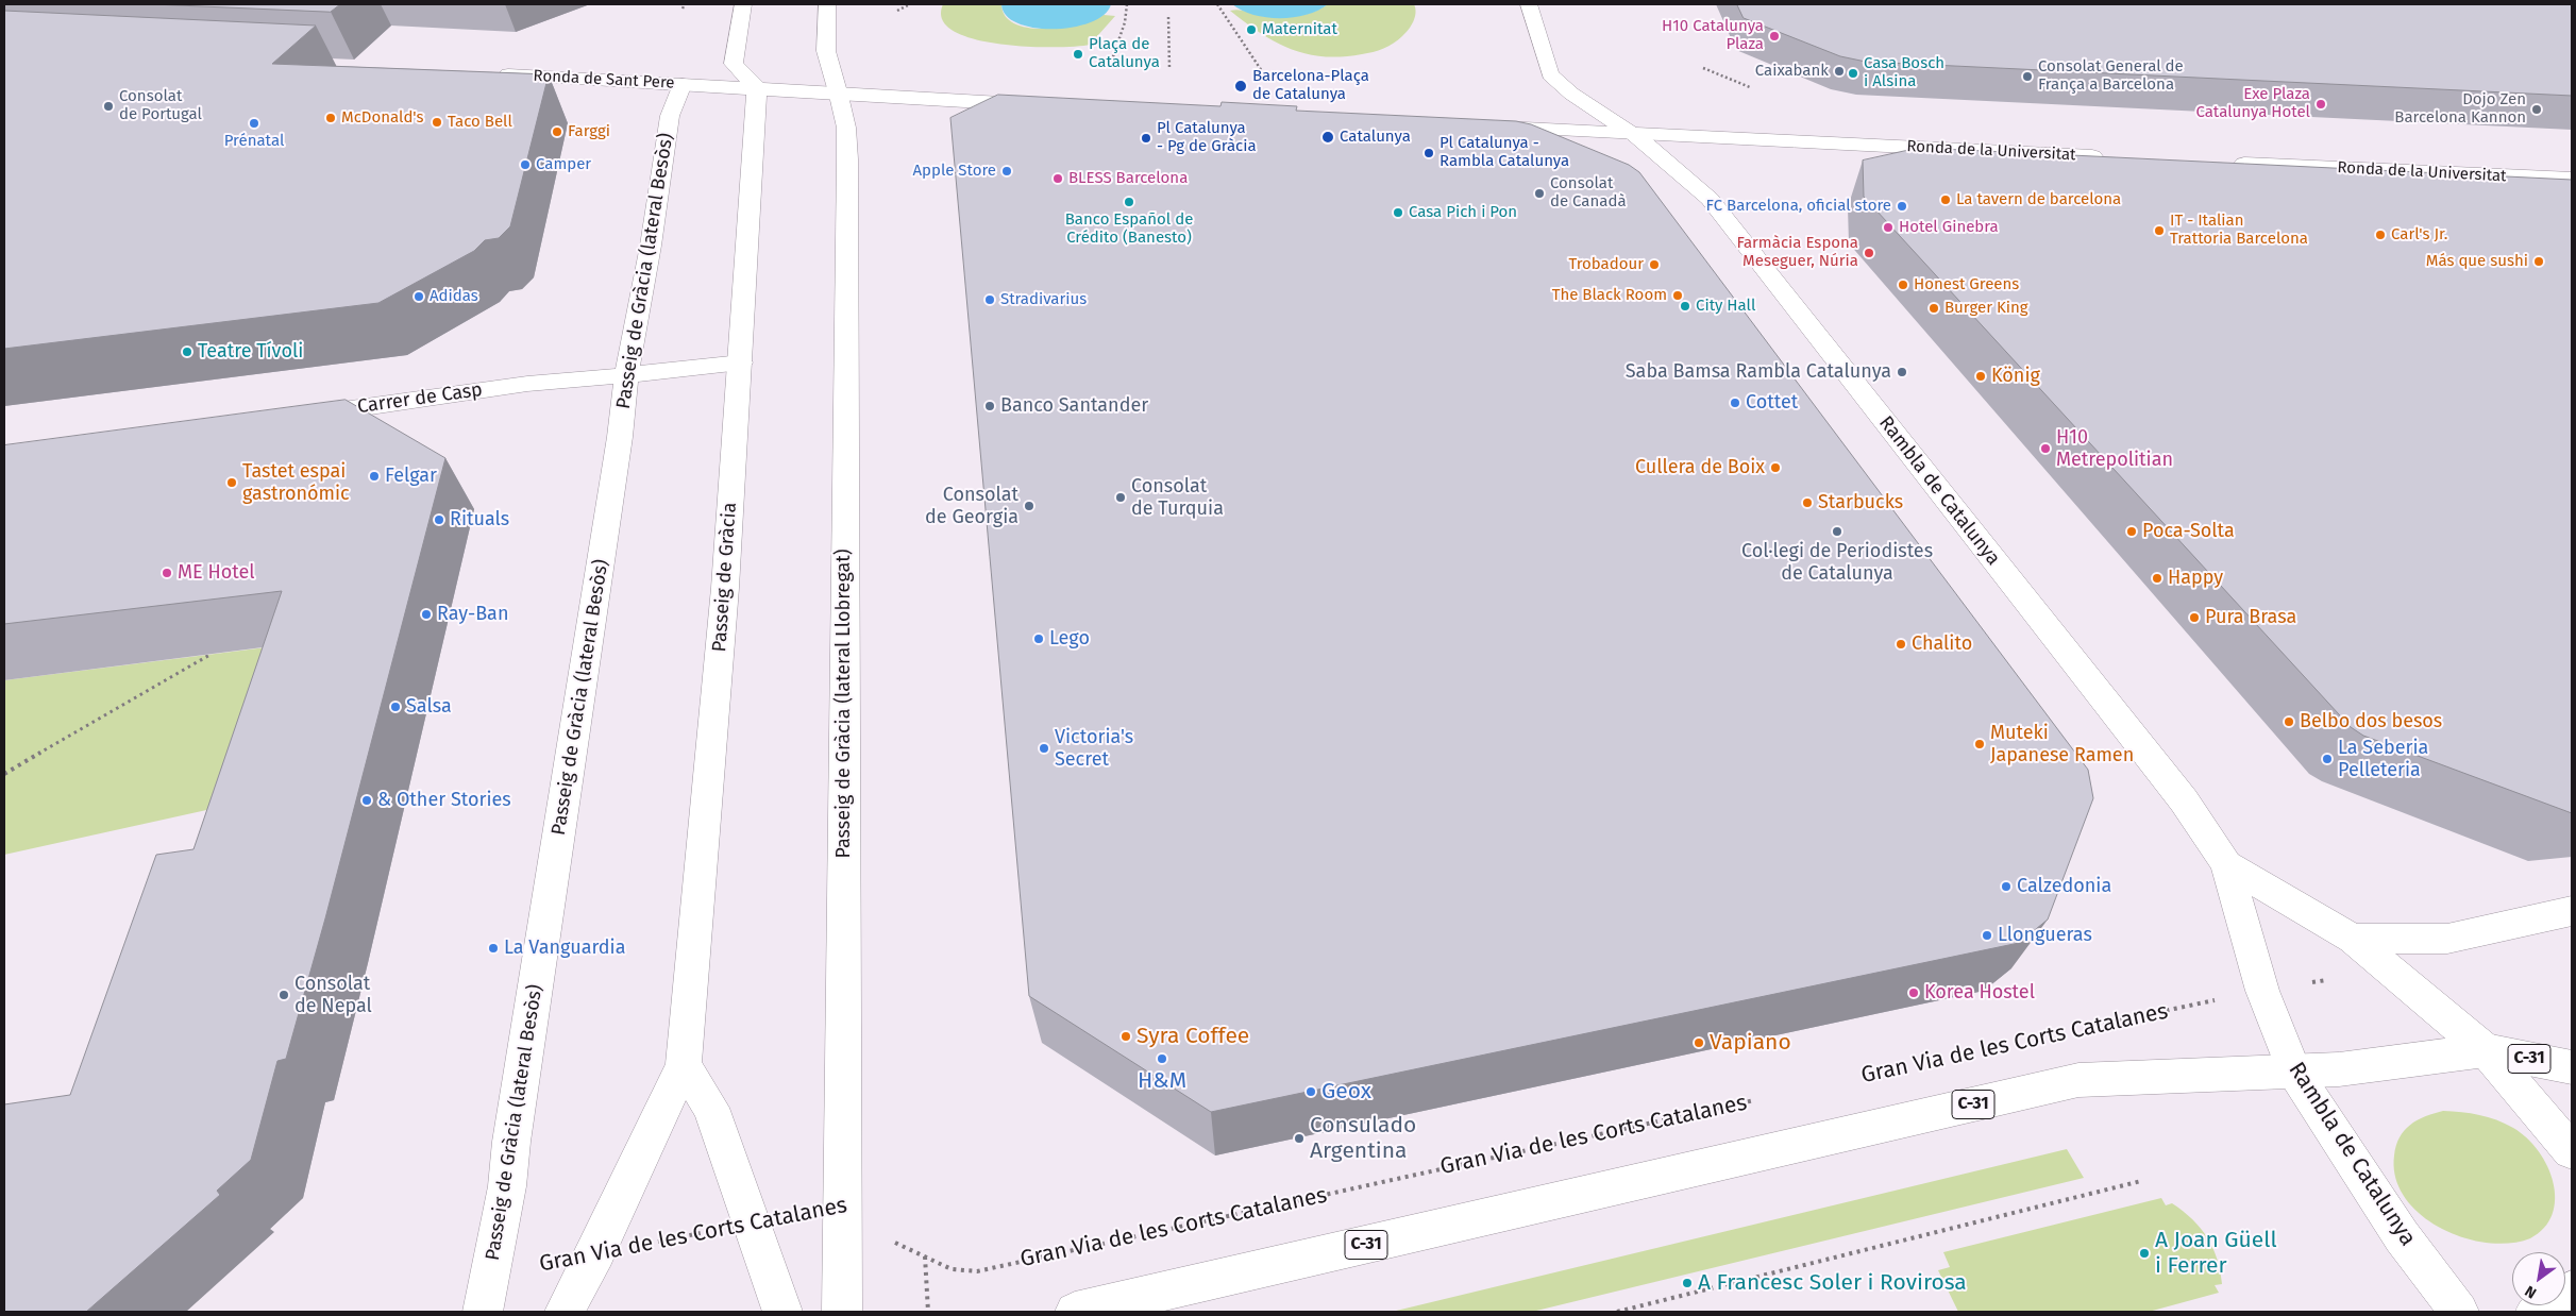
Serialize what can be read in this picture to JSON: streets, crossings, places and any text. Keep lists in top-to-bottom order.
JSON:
{
  "streets": {
    "street": [
      "Ronda de Sant Pere",
      "Ronda de la Universitat",
      "Passeig de Gràcia (lateral Besòs)",
      "Carrer de Casp",
      "Rambla de Catalunya",
      "Passeig de Gràcia",
      "Passeig de Gràcia (lateral Llobregat)",
      "C-31"
    ],
    "path": ["Gran Via de les Corts Catalanes"]
  },
  "crossings": [
    ["Ronda de Sant Pere", "Passeig de Gràcia (lateral Besòs)"],
    ["Ronda de Sant Pere", "Passeig de Gràcia"],
    ["Ronda de la Universitat", "Rambla de Catalunya"],
    ["Passeig de Gràcia (lateral Besòs)", "Carrer de Casp"],
    ["Carrer de Casp", "Passeig de Gràcia"],
    ["Rambla de Catalunya", "Gran Via de les Corts Catalanes"],
    ["Rambla de Catalunya", "C-31"],
    ["Passeig de Gràcia", "Gran Via de les Corts Catalanes"],
    ["Passeig de Gràcia (lateral Llobregat)", "Gran Via de les Corts Catalanes"]
  ],
  "places": [
    "Maternitat",
    "H10 Catalunya Plaza",
    "Plaça de Catalunya",
    "Caixabank",
    "Casa Bosch i Alsina",
    "Consolat General de França a Barcelona",
    "Barcelona-Plaça de Catalunya",
    "Exe Plaza Catalunya Hotel",
    "Consolat de Portugal",
    "Dojo Zen Barcelona Kannon",
    "McDonald's",
    "Taco Bell",
    "Prénatal",
    "Farggi",
    "Catalunya",
    "Pl Catalunya - Pg de Gràcia",
    "Pl Catalunya - Rambla Catalunya",
    "Camper",
    "Apple Store",
    "BLESS Barcelona",
    "Consolat de Canadà",
    "La tavern de barcelona",
    "Banco Español de Crédito (Banesto)",
    "FC Barcelona, oficial store",
    "Casa Pich i Pon",
    "Hotel Ginebra",
    "IT - Italian Trattoria Barcelona",
    "Carl's Jr.",
    "Farmàcia Espona Meseguer, Núria",
    "Más que sushi",
    "Trobadour",
    "Honest Greens",
    "The Black Room",
    "Adidas",
    "Stradivarius",
    "City Hall",
    "Burger King",
    "Teatre Tívoli",
    "Saba Bamsa Rambla Catalunya",
    "König",
    "Cottet",
    "Banco Santander",
    "H10 Metrepolitian",
    "Cullera de Boix",
    "Felgar",
    "Tastet espai gastronómic",
    "Consolat de Turquia",
    "Starbucks",
    "Consolat de Georgia",
    "Rituals",
    "Col·legi de Periodistes de Catalunya",
    "Poca-Solta",
    "ME Hotel",
    "Happy",
    "Ray-Ban",
    "Pura Brasa",
    "Lego",
    "Chalito",
    "Salsa",
    "Belbo dos besos",
    "Muteki Japanese Ramen",
    "Victoria's Secret",
    "La Seberia Pelleteria",
    "& Other Stories",
    "Calzedonia",
    "Llongueras",
    "La Vanguardia",
    "Korea Hostel",
    "Consolat de Nepal",
    "Syra Coffee",
    "Vapiano",
    "H&M",
    "Geox",
    "Consulado Argentina",
    "A Joan Güell i Ferrer",
    "A Francesc Soler i Rovirosa"
  ],
  "north": "bottom left"
}
